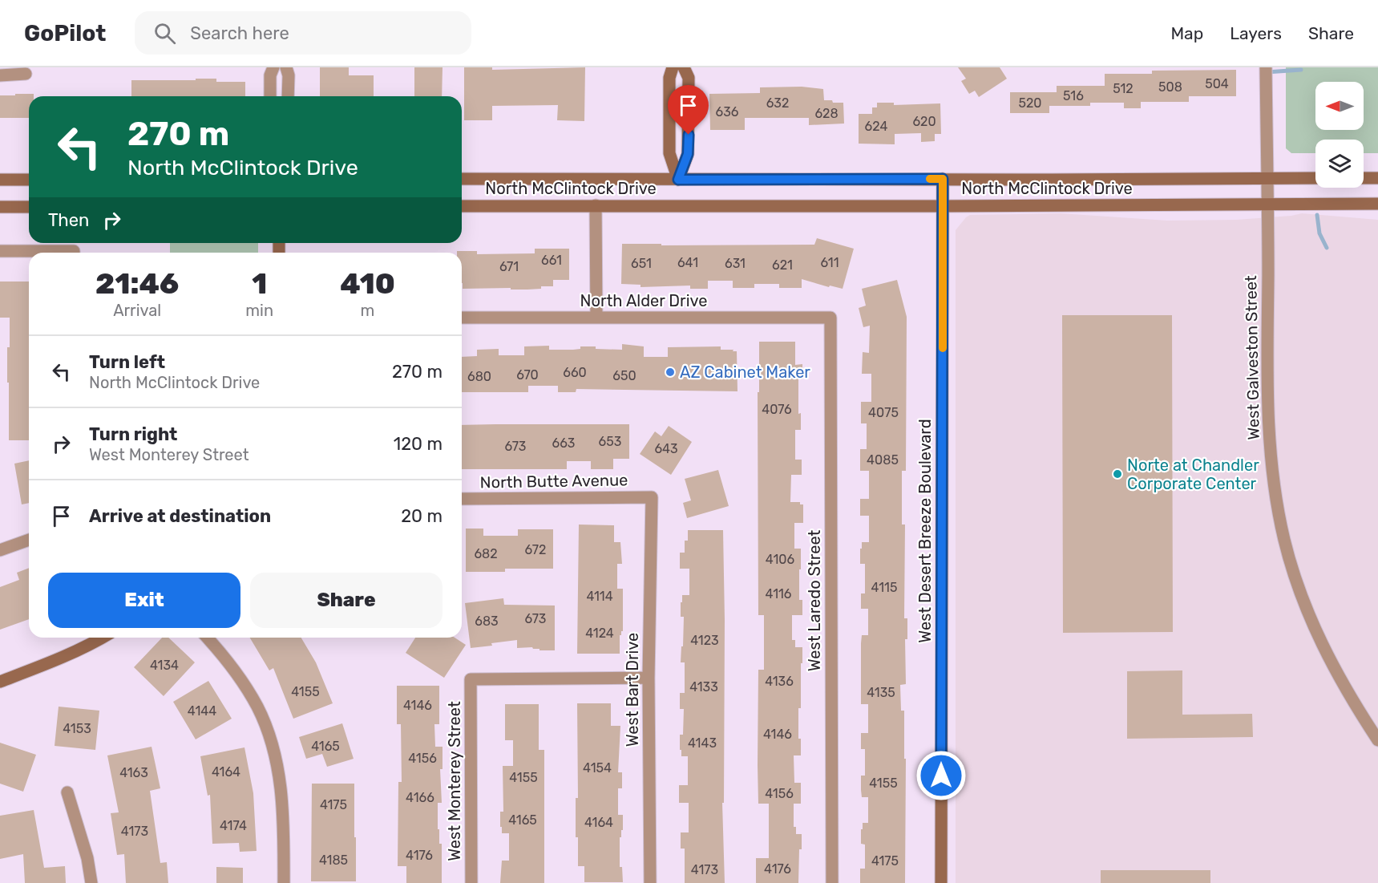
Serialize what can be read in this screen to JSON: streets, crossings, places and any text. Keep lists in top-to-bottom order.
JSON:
{
  "streets": {
    "main road": ["North McClintock Drive", "West Desert Breeze Boulevard"],
    "street": [
      "North Alder Drive",
      "West Galveston Street",
      "North Butte Avenue",
      "West Laredo Street",
      "West Bart Drive",
      "West Monterey Street"
    ]
  },
  "crossings": [
    ["North McClintock Drive", "West Galveston Street"],
    ["North McClintock Drive", "West Desert Breeze Boulevard"],
    ["North Alder Drive", "West Laredo Street"],
    ["North Butte Avenue", "West Bart Drive"],
    ["West Bart Drive", "West Monterey Street"]
  ],
  "places": ["AZ Cabinet Maker", "Norte at Chandler Corporate Center"],
  "house_numbers": [
    "504",
    "508",
    "512",
    "516",
    "632",
    "520",
    "636",
    "628",
    "620",
    "624",
    "661",
    "641",
    "611",
    "651",
    "631",
    "621",
    "671",
    "660",
    "670",
    "650",
    "680",
    "4076",
    "4075",
    "653",
    "663",
    "673",
    "643",
    "4085",
    "672",
    "682",
    "4106",
    "4115",
    "4116",
    "4114",
    "673",
    "683",
    "4124",
    "4123",
    "4134",
    "4136",
    "4133",
    "4155",
    "4135",
    "4146",
    "4144",
    "4153",
    "4146",
    "4143",
    "4165",
    "4156",
    "4154",
    "4164",
    "4163",
    "4155",
    "4155",
    "4156",
    "4166",
    "4175",
    "4165",
    "4164",
    "4174",
    "4173",
    "4176",
    "4185",
    "4175",
    "4176",
    "4173"
  ],
  "north": "left",
  "page": {
    "header": "GoPilot",
    "search": "Search here",
    "nav": ["Map", "Layers", "Share"],
    "turn": ["270 m", "North McClintock Drive"],
    "then": "Then",
    "eta": [
      "21:46",
      "Arrival",
      "1",
      "min",
      "410",
      "m"
    ],
    "list": [
      {
        "name": "Turn left",
        "note": "North McClintock Drive",
        "value": "270 m"
      },
      {
        "name": "Turn right",
        "note": "West Monterey Street",
        "value": "120 m"
      },
      {
        "name": "Arrive at destination",
        "value": "20 m"
      }
    ],
    "buttons": ["Exit", "Share"]
  }
}
